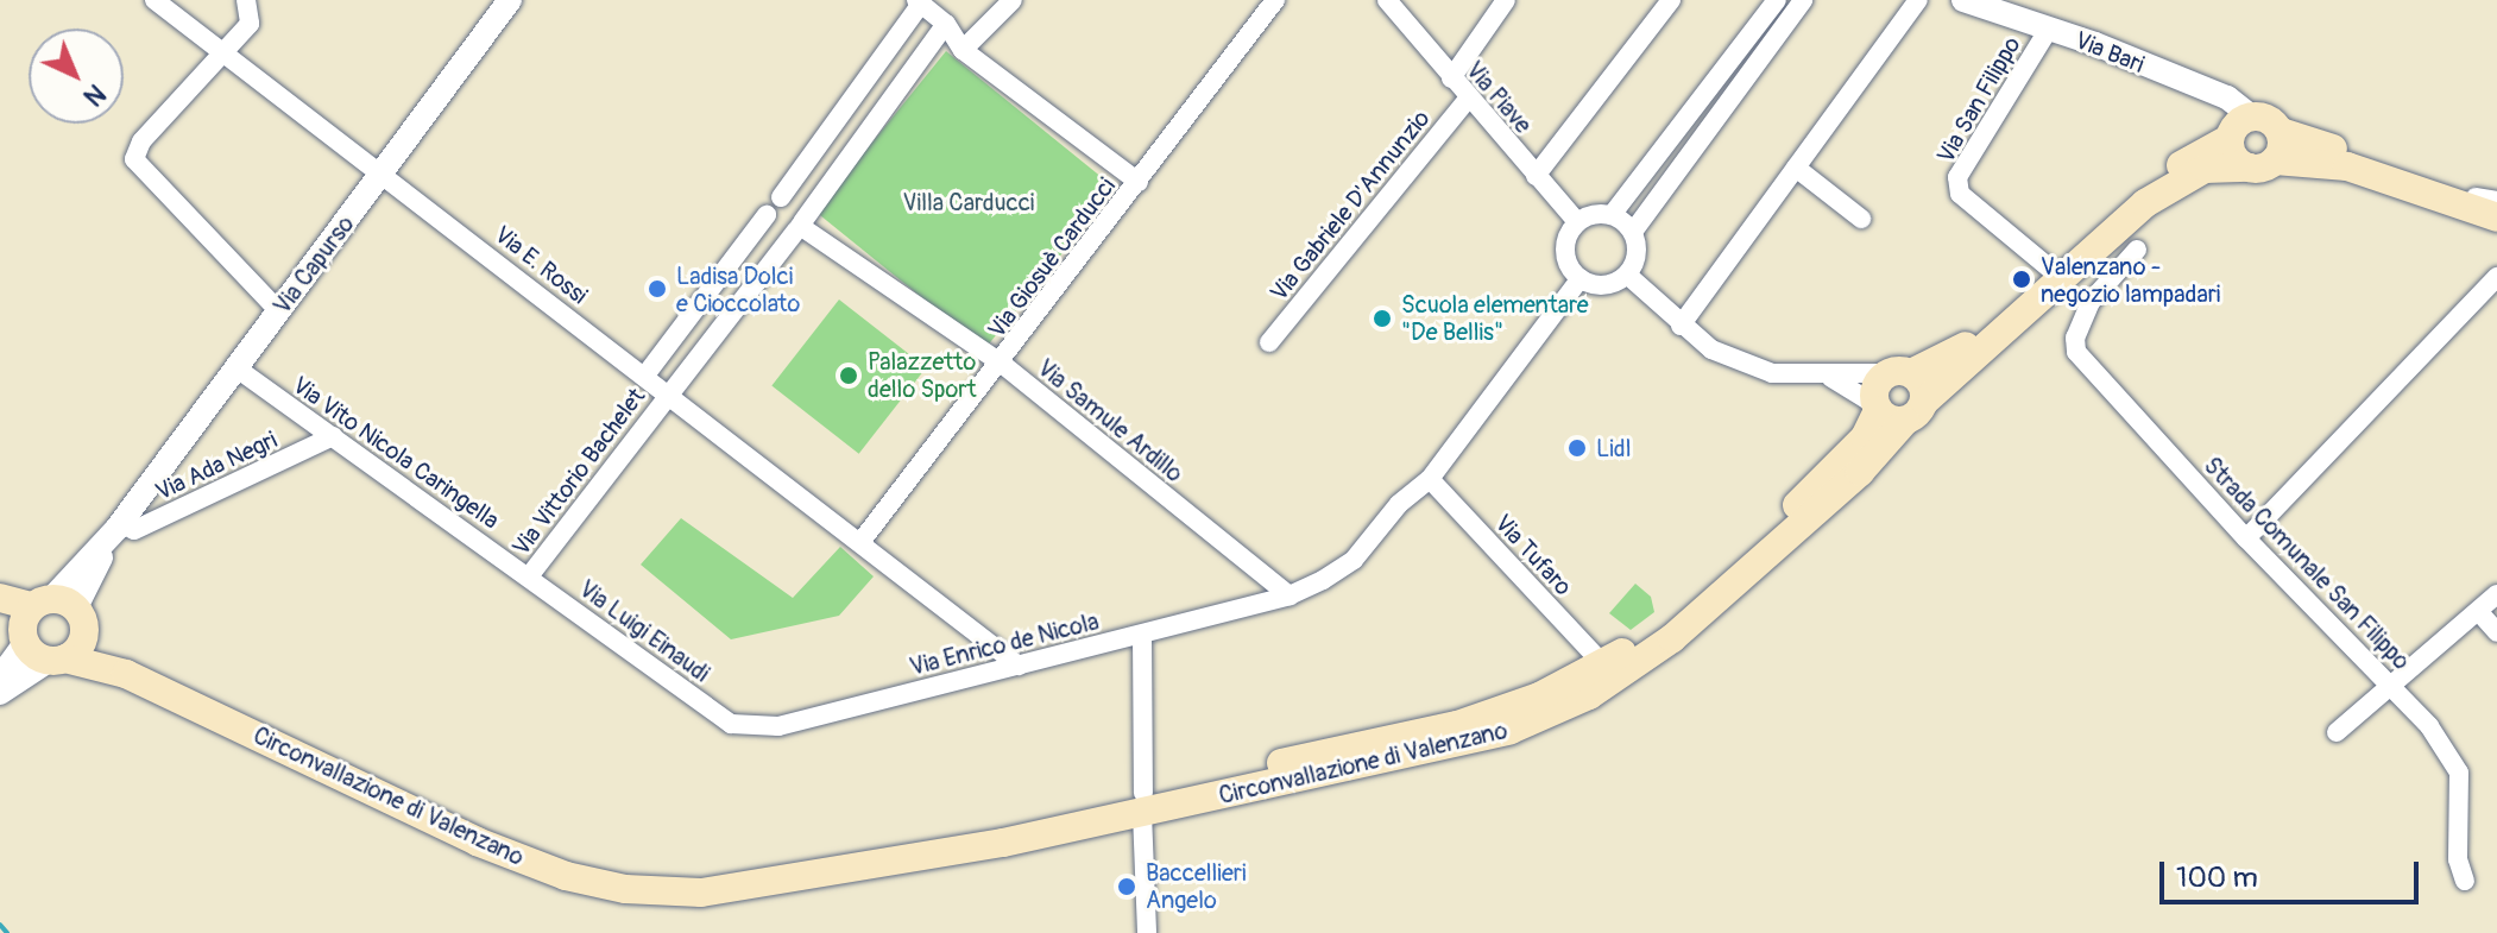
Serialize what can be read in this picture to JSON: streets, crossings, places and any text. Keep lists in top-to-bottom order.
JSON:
{
  "streets": {
    "main road": ["Circonvallazione di Valenzano"],
    "street": [
      "Via Bari",
      "Via Piave",
      "Via San Filippo",
      "Via Gabriele D'Annunzio",
      "Via Giosuè Carducci",
      "Via Capurso",
      "Via E. Rossi",
      "Via Samule Ardillo",
      "Via Vito Nicola Caringella",
      "Via Ada Negri",
      "Via Vittorio Bachelet",
      "Via Tufaro",
      "Strada Comunale San Filippo",
      "Via Luigi Einaudi",
      "Via Enrico de Nicola"
    ]
  },
  "crossings": [
    ["Via Bari", "Via San Filippo"],
    ["Via Bari", "Circonvallazione di Valenzano"],
    ["Via Piave", "Via Gabriele D'Annunzio"],
    ["Via Piave", "Via Enrico de Nicola"],
    ["Via San Filippo", "Circonvallazione di Valenzano"],
    ["Via Giosuè Carducci", "Via E. Rossi"],
    ["Via Giosuè Carducci", "Via Samule Ardillo"],
    ["Via Capurso", "Via E. Rossi"],
    ["Via Capurso", "Via Vito Nicola Caringella"],
    ["Via Capurso", "Via Ada Negri"],
    ["Via Capurso", "Circonvallazione di Valenzano"],
    ["Via E. Rossi", "Via Vittorio Bachelet"],
    ["Via E. Rossi", "Via Enrico de Nicola"],
    ["Via Samule Ardillo", "Via Vittorio Bachelet"],
    ["Via Samule Ardillo", "Via Enrico de Nicola"],
    ["Via Vito Nicola Caringella", "Via Ada Negri"],
    ["Via Vito Nicola Caringella", "Via Vittorio Bachelet"],
    ["Via Vito Nicola Caringella", "Via Luigi Einaudi"],
    ["Via Vittorio Bachelet", "Via Luigi Einaudi"],
    ["Via Tufaro", "Via Enrico de Nicola"],
    ["Via Tufaro", "Circonvallazione di Valenzano"],
    ["Via Luigi Einaudi", "Via Enrico de Nicola"]
  ],
  "parks": ["Villa Carducci"],
  "places": [
    "Valenzano - negozio lampadari",
    "Ladisa Dolci e Cioccolato",
    "Scuola elementare \"De Bellis\"",
    "Palazzetto dello Sport",
    "Lidl",
    "Baccellieri Angelo"
  ],
  "scale_bar": "100 m",
  "north": "bottom right"
}
